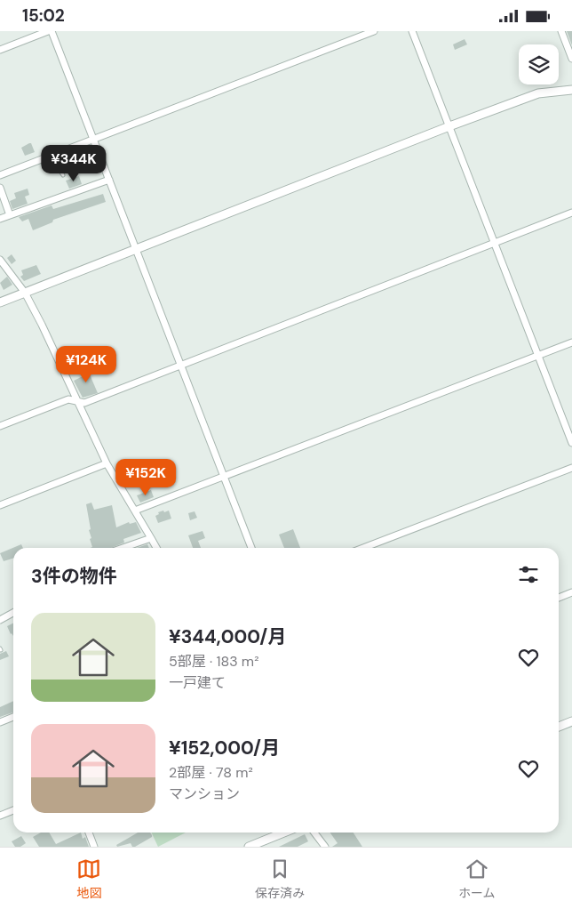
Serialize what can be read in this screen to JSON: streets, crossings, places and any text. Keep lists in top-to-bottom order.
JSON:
{
  "page": {
    "status": "15:02",
    "price": ["¥344K", "¥124K", "¥152K"],
    "heading": "3件の物件",
    "list": [
      {
        "name": "¥344,000/月",
        "note": "5部屋 · 183 m² · 一戸建て"
      },
      {
        "name": "¥152,000/月",
        "note": "2部屋 · 78 m² · マンション"
      }
    ],
    "tabs": ["地図", "保存済み", "ホーム"]
  }
}
